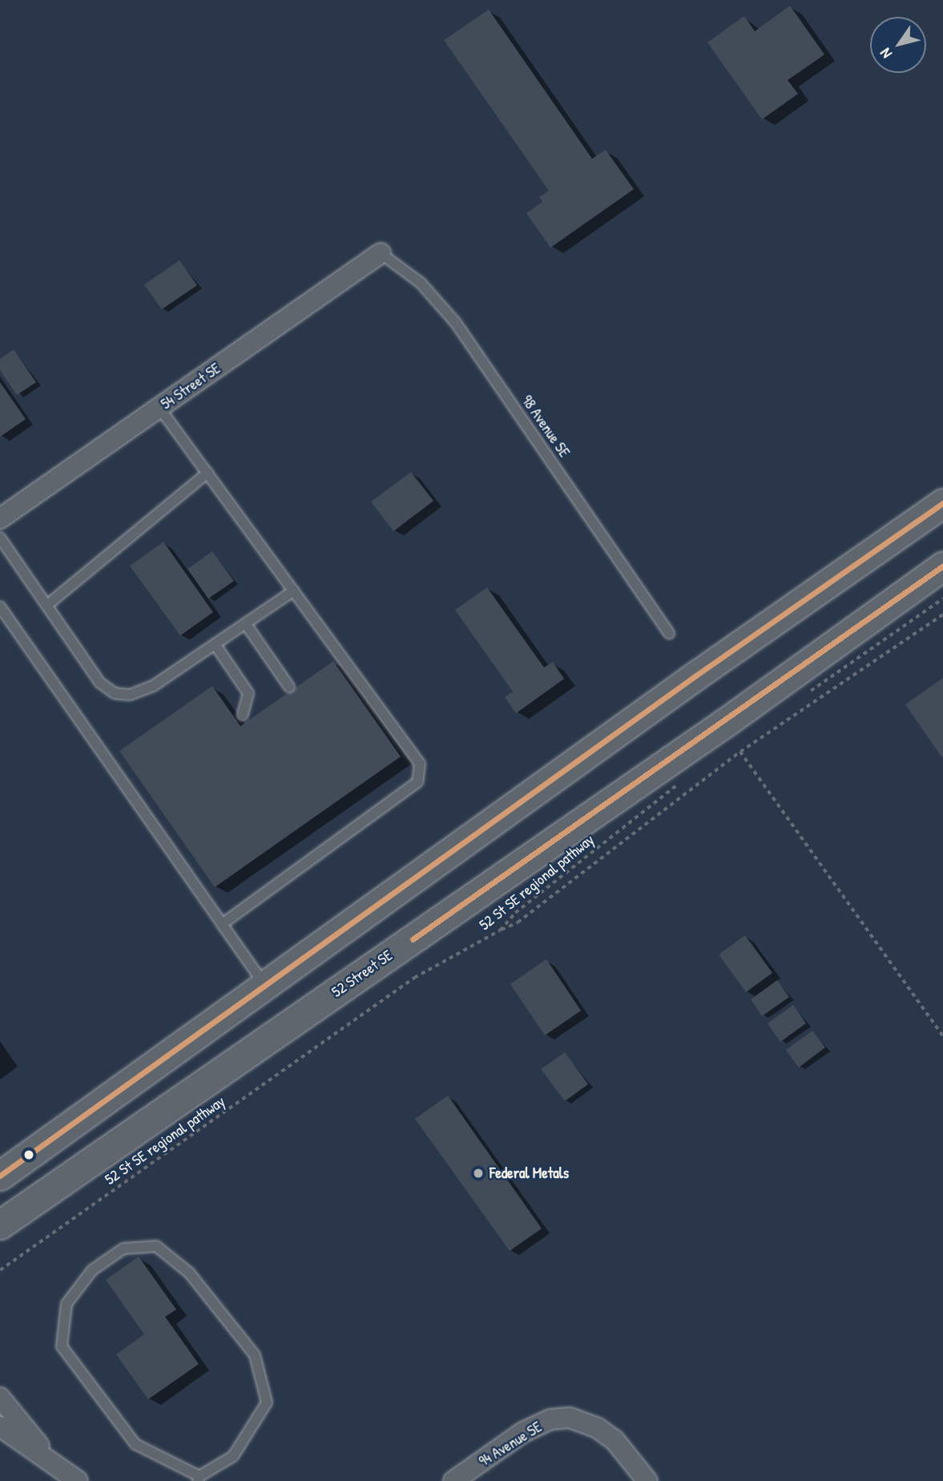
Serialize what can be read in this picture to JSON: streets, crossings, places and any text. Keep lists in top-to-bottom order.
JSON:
{
  "streets": {
    "main road": ["52 Street SE"],
    "street": ["54 Street SE", "94 Avenue SE"],
    "lane": ["98 Avenue SE"],
    "path": ["52 St SE regional pathway"]
  },
  "crossings": [
    ["54 Street SE", "98 Avenue SE"]
  ],
  "places": ["Federal Metals"],
  "north": "bottom left"
}
